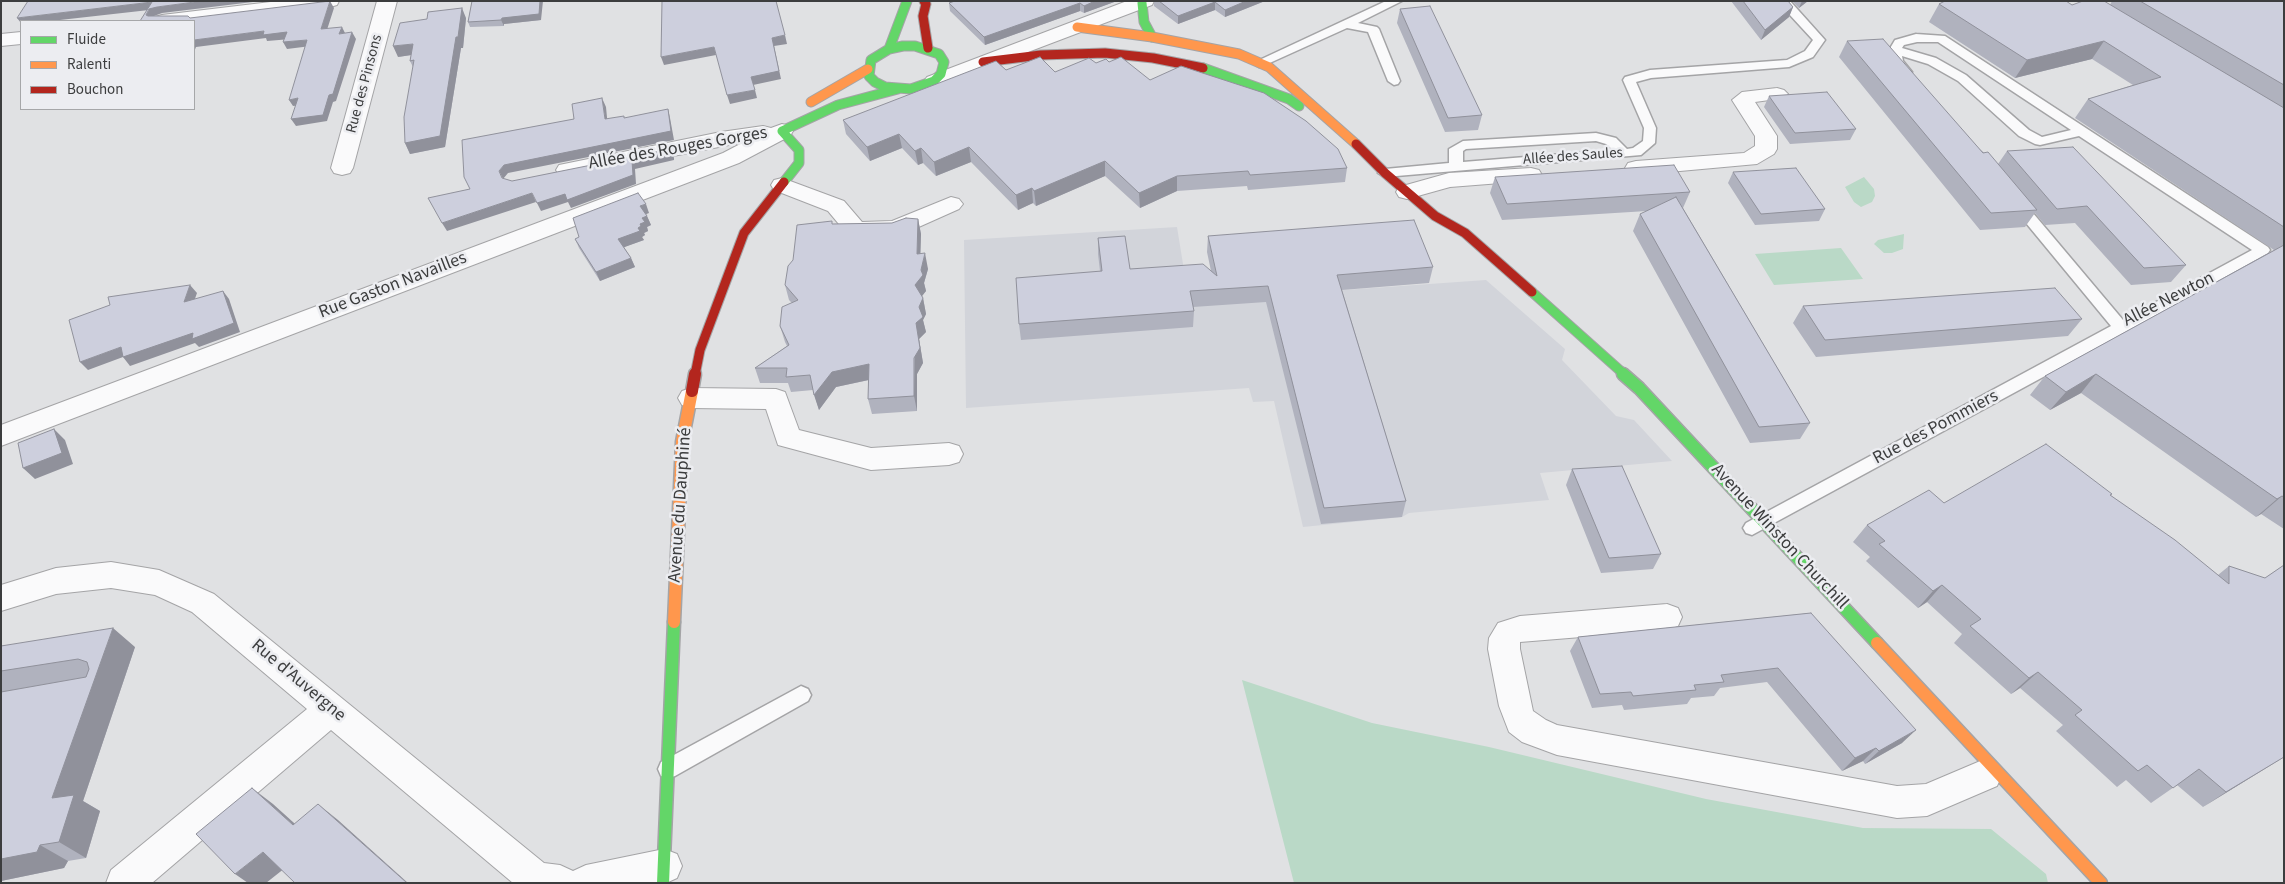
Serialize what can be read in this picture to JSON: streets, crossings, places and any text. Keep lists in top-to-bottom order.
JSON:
{
  "streets": {
    "street": [
      "Rue des Pinsons",
      "Allée des Rouges Gorges",
      "Rue Gaston Navailles",
      "Avenue du Dauphiné",
      "Avenue Winston Churchill",
      "Rue d'Auvergne"
    ],
    "lane": ["Allée des Saules", "Allée Newton", "Rue des Pommiers"]
  },
  "crossings": [
    ["Allée des Rouges Gorges", "Rue Gaston Navailles"],
    ["Allée des Rouges Gorges", "Avenue du Dauphiné"],
    ["Allée des Saules", "Avenue Winston Churchill"],
    ["Rue Gaston Navailles", "Avenue du Dauphiné"],
    ["Allée Newton", "Rue des Pommiers"],
    ["Rue des Pommiers", "Avenue Winston Churchill"]
  ],
  "legend": ["Fluide", "Ralenti", "Bouchon"]
}
